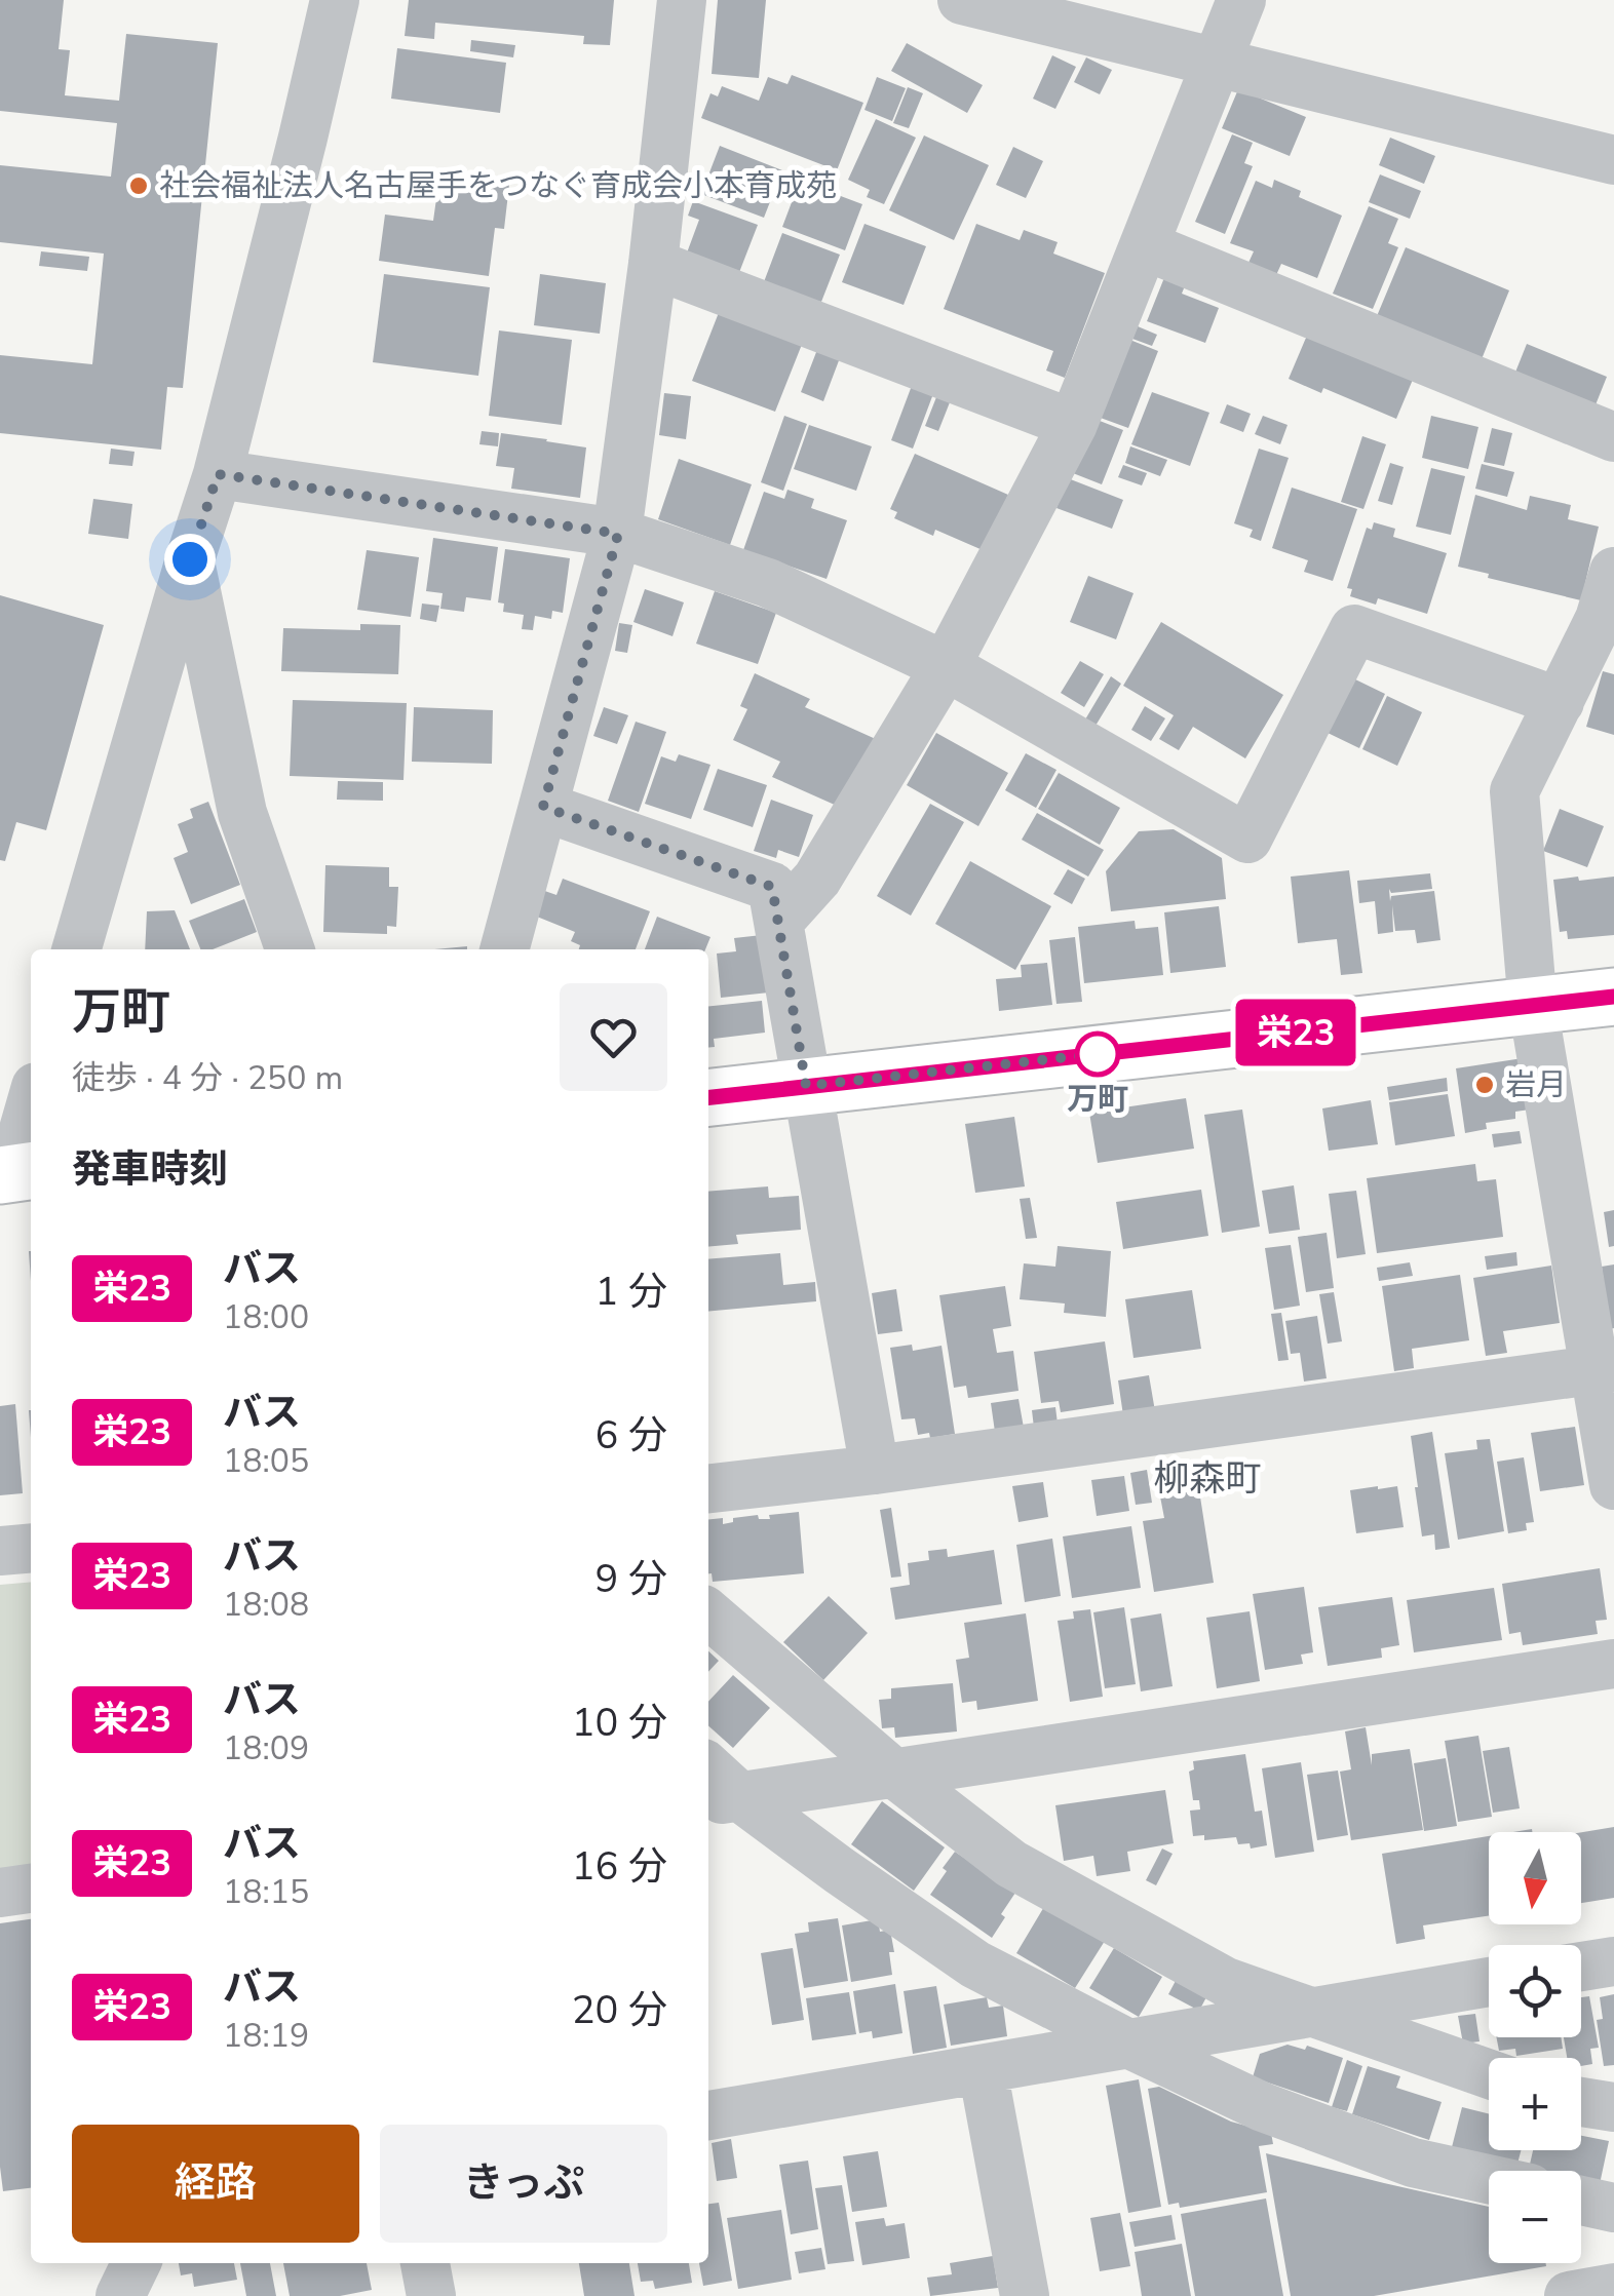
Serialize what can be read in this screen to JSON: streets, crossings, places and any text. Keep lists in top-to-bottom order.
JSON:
{
  "districts": ["柳森町"],
  "places": ["社会福祉法人名古屋手をつなぐ育成会小本育成苑", "万町", "岩月"],
  "lines": ["bus line 栄23"],
  "north": "bottom",
  "page": {
    "on_map": "栄23",
    "heading": [
      ["万町", "徒歩 · 4 分 · 250 m"],
      "発車時刻"
    ],
    "list": [
      {
        "mark": "栄23",
        "name": "バス",
        "note": "18:00",
        "value": "1 分"
      },
      {
        "mark": "栄23",
        "name": "バス",
        "note": "18:05",
        "value": "6 分"
      },
      {
        "mark": "栄23",
        "name": "バス",
        "note": "18:08",
        "value": "9 分"
      },
      {
        "mark": "栄23",
        "name": "バス",
        "note": "18:09",
        "value": "10 分"
      },
      {
        "mark": "栄23",
        "name": "バス",
        "note": "18:15",
        "value": "16 分"
      },
      {
        "mark": "栄23",
        "name": "バス",
        "note": "18:19",
        "value": "20 分"
      }
    ],
    "map_buttons": ["+", "−"],
    "buttons": ["経路", "きっぷ"]
  }
}
